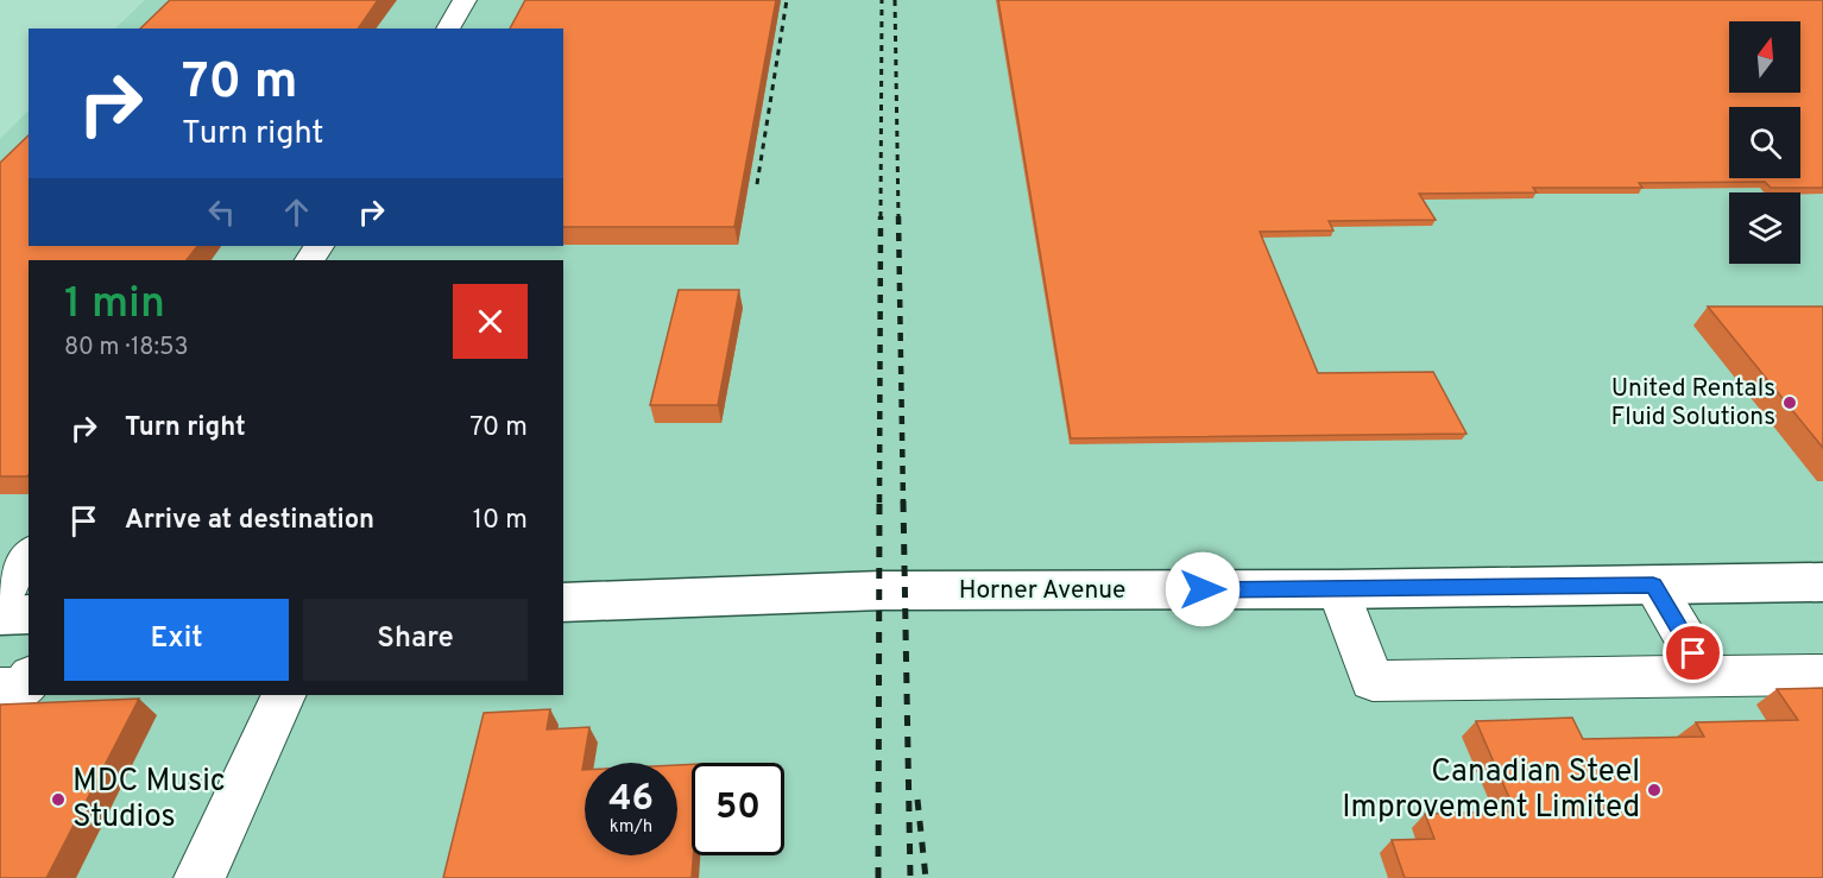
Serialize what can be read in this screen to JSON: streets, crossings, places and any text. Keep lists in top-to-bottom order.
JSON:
{
  "streets": {
    "main road": ["Horner Avenue"]
  },
  "places": ["United Rentals Fluid Solutions", "Canadian Steel Improvement Limited", "MDC Music Studios"],
  "north": "top",
  "page": {
    "turn": ["70 m", "Turn right"],
    "heading": ["1 min", "80 m · 18:53"],
    "list": [
      {
        "name": "Turn right",
        "value": "70 m"
      },
      {
        "name": "Arrive at destination",
        "value": "10 m"
      }
    ],
    "buttons": ["Exit", "Share"],
    "speed": "46 km/h",
    "limit": "50"
  }
}
